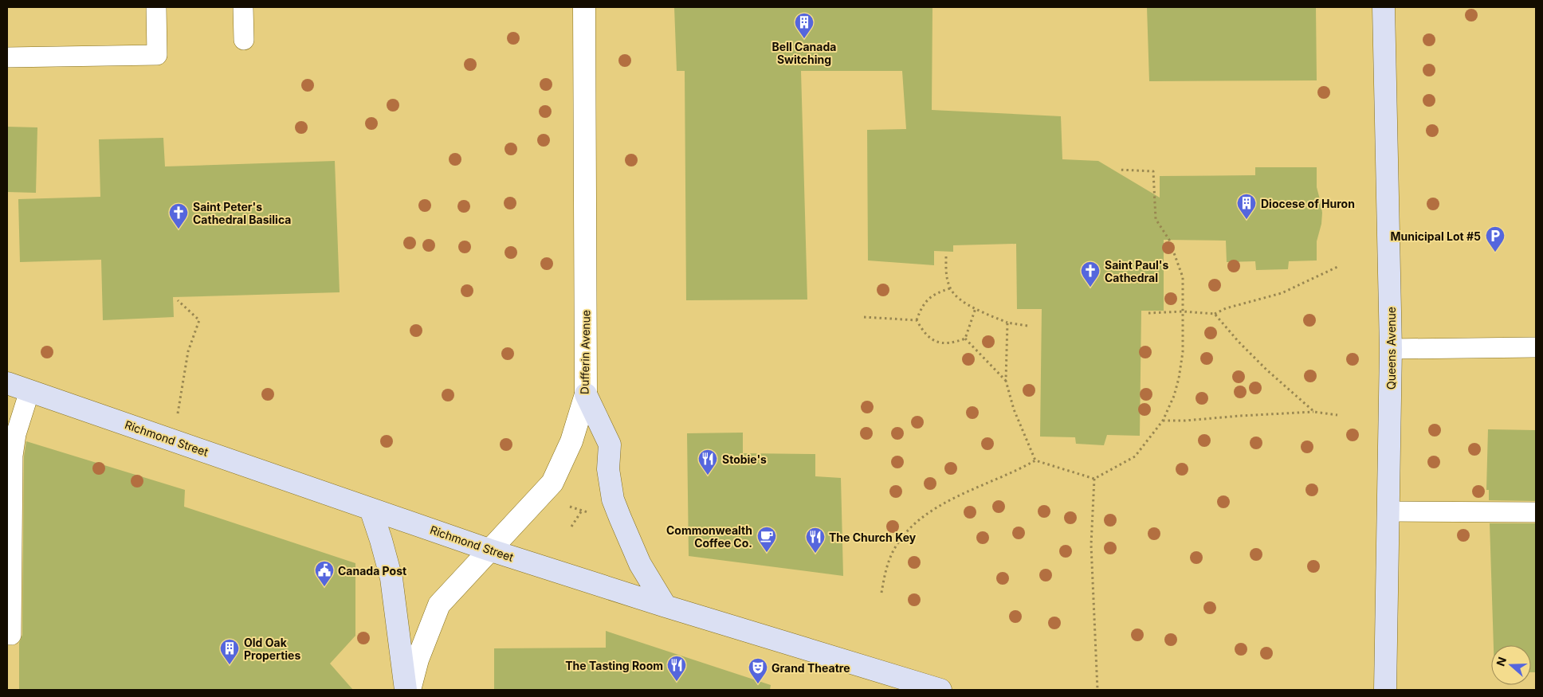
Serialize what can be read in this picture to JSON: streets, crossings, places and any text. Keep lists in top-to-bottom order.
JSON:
{
  "streets": {
    "main road": ["Queens Avenue", "Richmond Street"],
    "street": ["Dufferin Avenue"]
  },
  "crossings": [
    ["Dufferin Avenue", "Richmond Street"]
  ],
  "places": {
    "building": ["Bell Canada Switching", "Diocese of Huron", "Old Oak Properties"],
    "church": ["Saint Peter's Cathedral Basilica", "Saint Paul's Cathedral"],
    "parking": ["Municipal Lot #5"],
    "restaurant": ["Stobie's", "The Church Key", "The Tasting Room"],
    "cafe": ["Commonwealth Coffee Co."],
    "public building": ["Canada Post"],
    "theatre": ["Grand Theatre"]
  },
  "north": "left"
}
